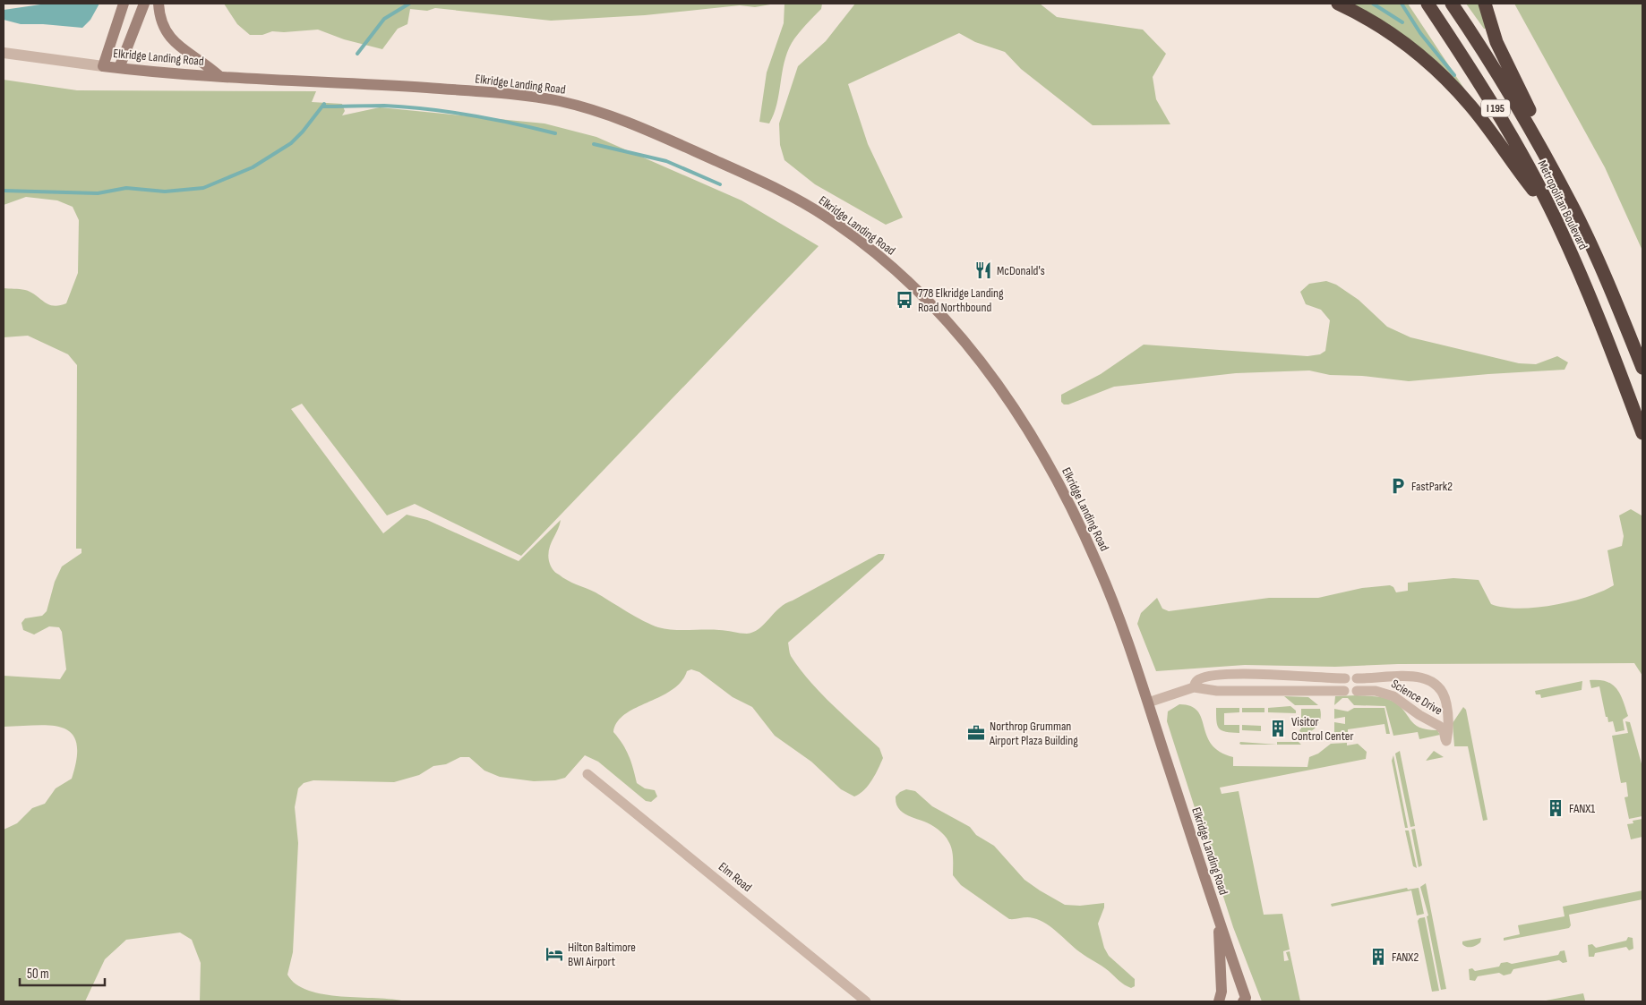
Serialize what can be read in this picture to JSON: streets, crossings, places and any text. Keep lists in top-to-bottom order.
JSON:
{
  "streets": {
    "highway": ["I 195", "Metropolitan Boulevard"],
    "main road": ["Elkridge Landing Road"],
    "street": ["Science Drive", "Elm Road"]
  },
  "places": {
    "restaurant": ["McDonald's"],
    "bus stop": ["778 Elkridge Landing Road Northbound"],
    "parking": ["FastPark2"],
    "building": ["Visitor Control Center", "FANX1", "FANX2"],
    "office": ["Northrop Grumman Airport Plaza Building"],
    "hotel": ["Hilton Baltimore BWI Airport"]
  },
  "scale_bar": "50 m"
}
